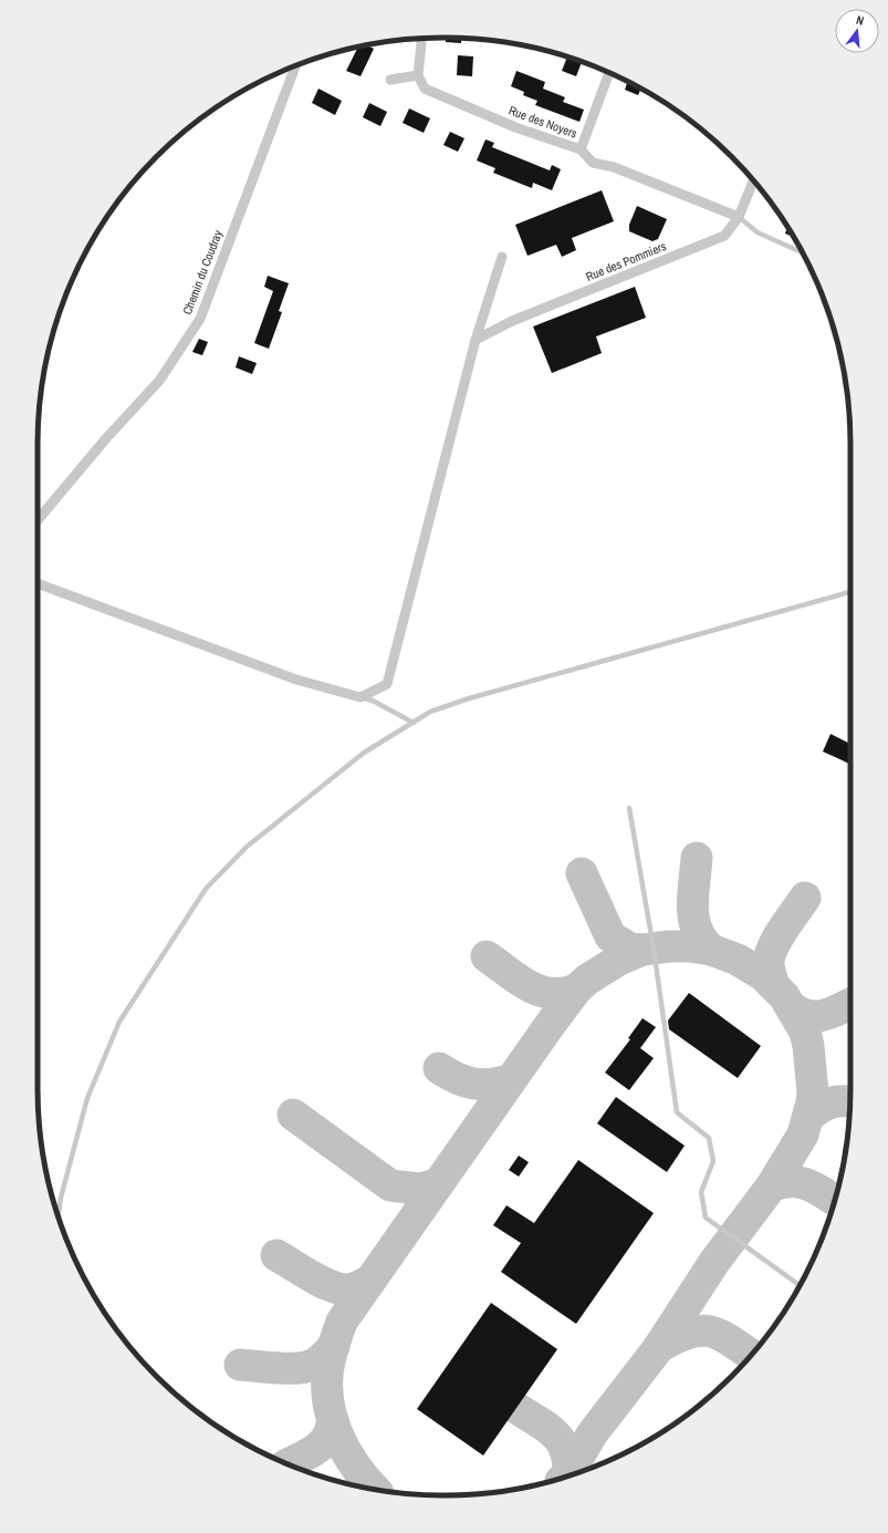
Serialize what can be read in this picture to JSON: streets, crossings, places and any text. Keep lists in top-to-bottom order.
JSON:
{
  "streets": {
    "street": ["Rue des Noyers", "Rue des Pommiers", "Chemin du Coudray"]
  },
  "crossings": [
    ["Rue des Noyers", "Rue des Pommiers"]
  ],
  "north": "top"
}
